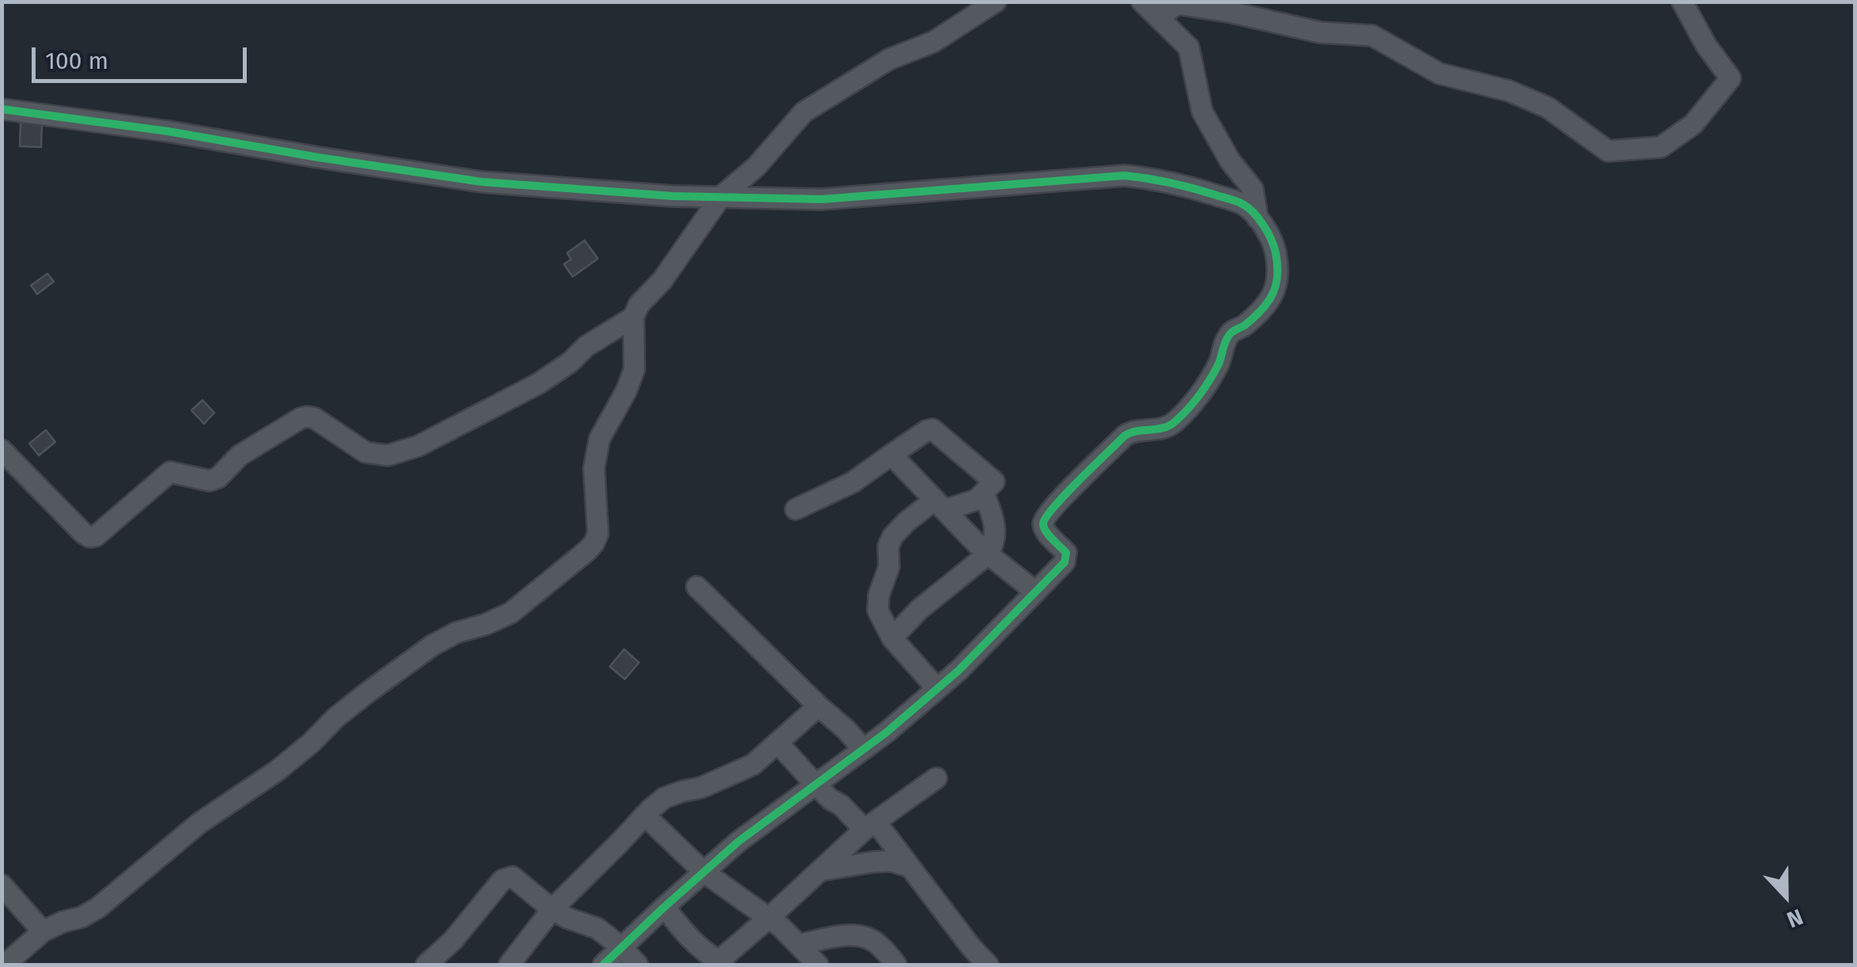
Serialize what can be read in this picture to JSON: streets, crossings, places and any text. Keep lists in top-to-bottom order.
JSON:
{
  "scale_bar": "100 m",
  "north": "bottom"
}
